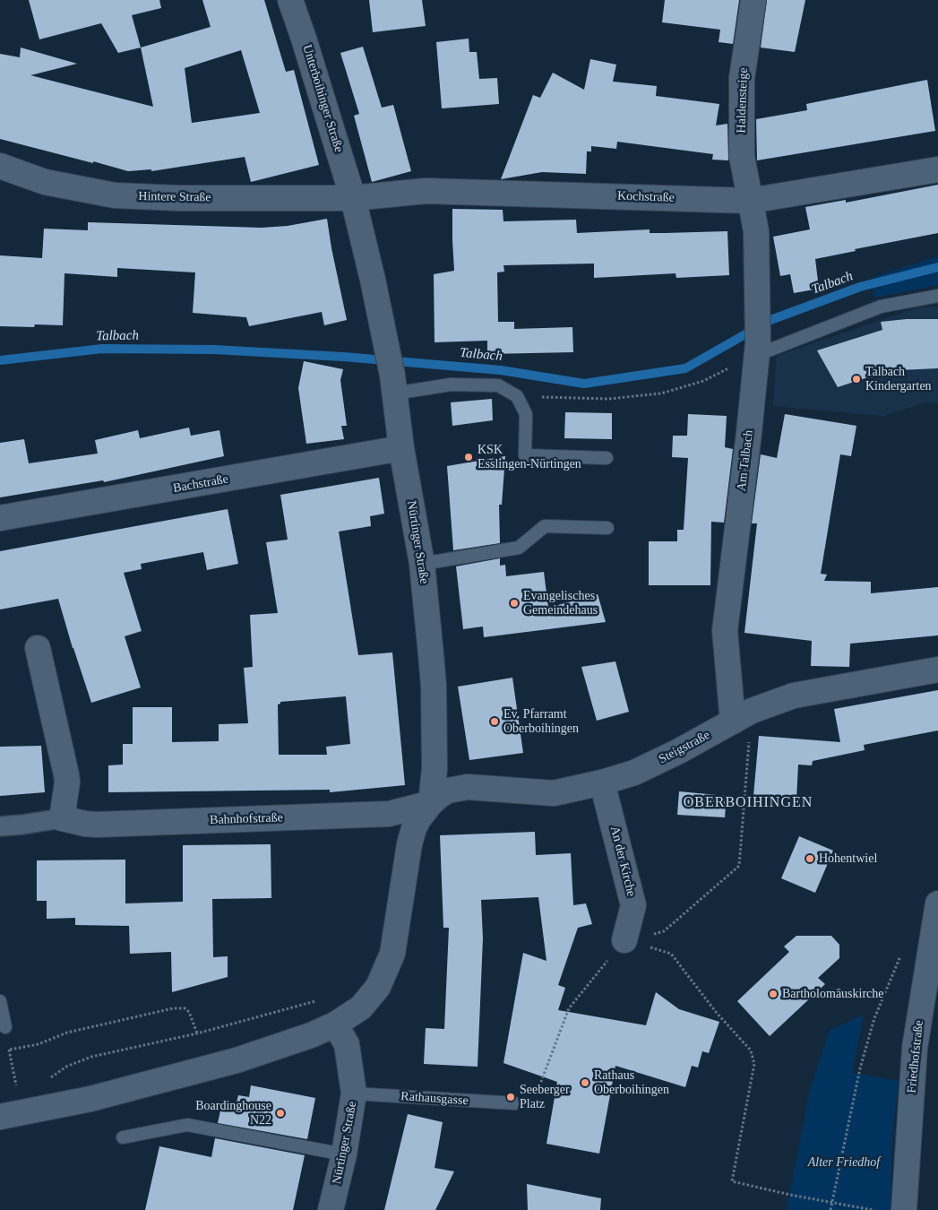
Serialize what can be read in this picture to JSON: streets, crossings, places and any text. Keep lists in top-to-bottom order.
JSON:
{
  "streets": {
    "street": [
      "Unterboihinger Straße",
      "Haldensteige",
      "Hintere Straße",
      "Kochstraße",
      "Am Talbach",
      "Bachstraße",
      "Nürtinger Straße",
      "Steigstraße",
      "Bahnhofstraße",
      "An der Kirche",
      "Friedhofstraße"
    ],
    "lane": ["Rathausgasse"]
  },
  "crossings": [
    ["Unterboihinger Straße", "Hintere Straße"],
    ["Unterboihinger Straße", "Kochstraße"],
    ["Unterboihinger Straße", "Nürtinger Straße"],
    ["Haldensteige", "Kochstraße"],
    ["Haldensteige", "Am Talbach"],
    ["Hintere Straße", "Kochstraße"],
    ["Hintere Straße", "Nürtinger Straße"],
    ["Kochstraße", "Am Talbach"],
    ["Kochstraße", "Nürtinger Straße"],
    ["Am Talbach", "Steigstraße"],
    ["Bachstraße", "Nürtinger Straße"],
    ["Nürtinger Straße", "Steigstraße"],
    ["Nürtinger Straße", "Bahnhofstraße"],
    ["Nürtinger Straße", "Rathausgasse"],
    ["Steigstraße", "Bahnhofstraße"],
    ["Steigstraße", "An der Kirche"]
  ],
  "districts": ["OBERBOIHINGEN"],
  "water": ["Talbach"],
  "parks": ["Alter Friedhof"],
  "places": [
    "Talbach Kindergarten",
    "KSK Esslingen-Nürtingen",
    "Evangelisches Gemeindehaus",
    "Ev. Pfarramt Oberboihingen",
    "Hohentwiel",
    "Bartholomäuskirche",
    "Rathaus Oberboihingen",
    "Seeberger Platz",
    "Boardinghouse N22"
  ]
}
